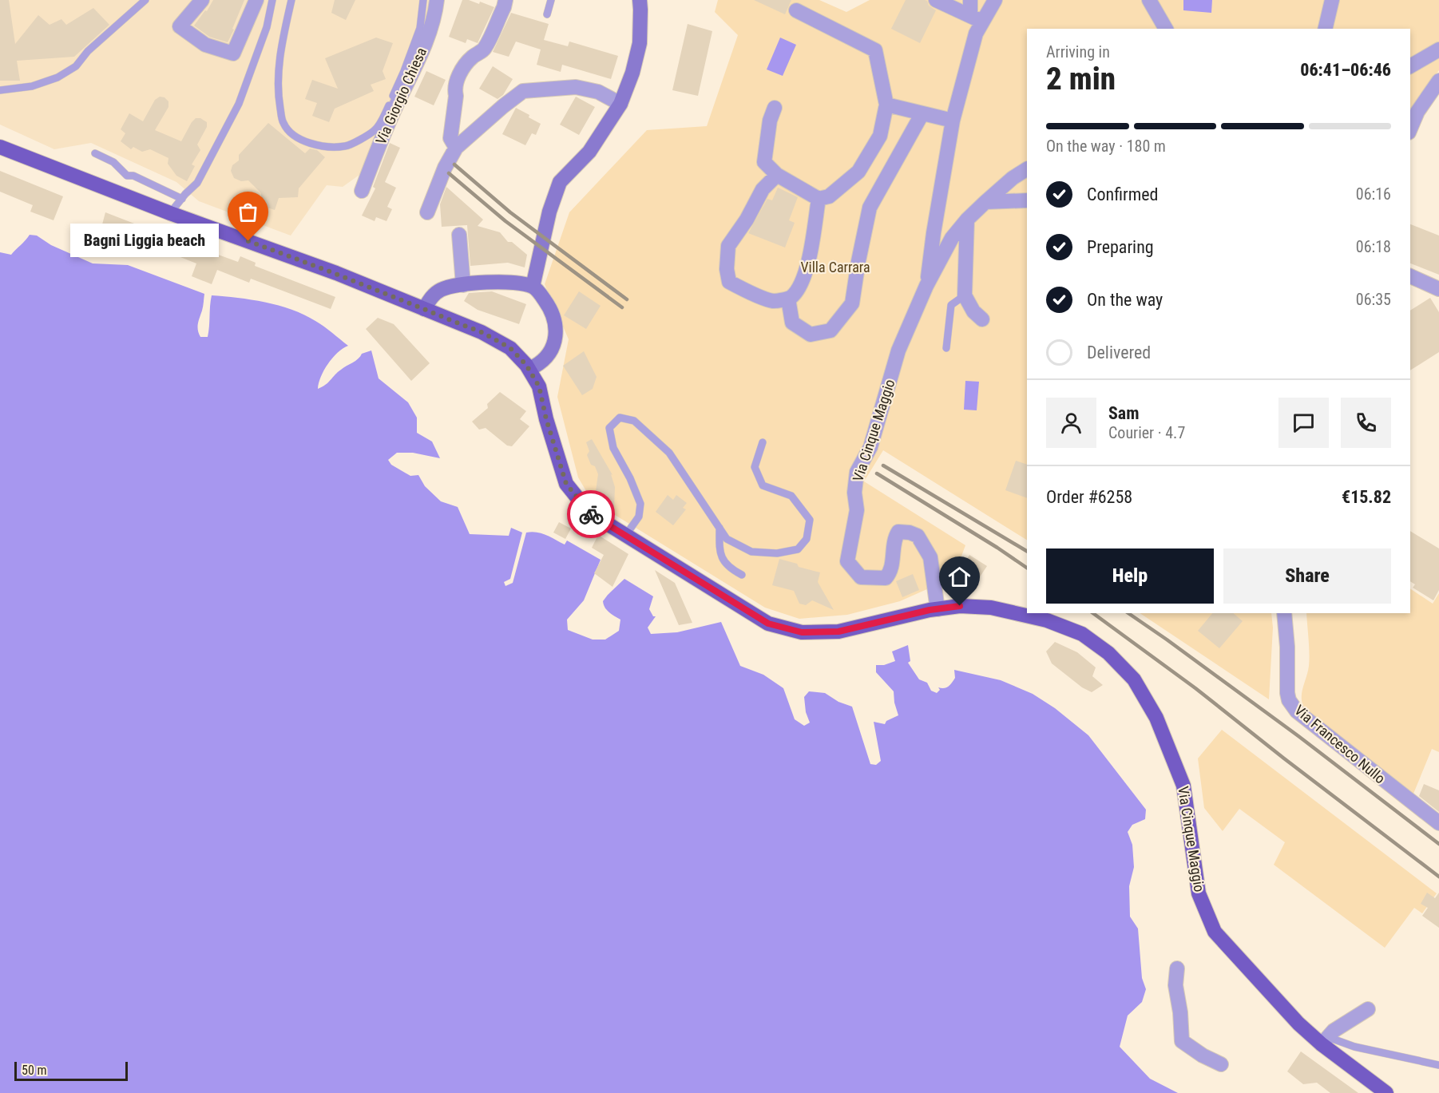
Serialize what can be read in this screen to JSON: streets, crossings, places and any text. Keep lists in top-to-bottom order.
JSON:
{
  "streets": {
    "main road": ["Via Cinque Maggio"],
    "street": ["Via Giorgio Chiesa", "Via Francesco Nullo"]
  },
  "parks": ["Villa Carrara"],
  "places": ["Bagni Liggia beach"],
  "scale_bar": "50 m",
  "page": {
    "heading": ["2 min", "Arriving in", "06:41–06:46"],
    "panel": [
      "Sam",
      "Courier · 4.7",
      "Order #6258",
      "€15.82"
    ],
    "bar": "On the way · 180 m",
    "list": [
      ["Confirmed", "06:16"],
      ["Preparing", "06:18"],
      ["On the way", "06:35"],
      "Delivered"
    ],
    "bubble": "Bagni Liggia beach",
    "buttons": ["Help", "Share"],
    "scale": "50 m"
  }
}
